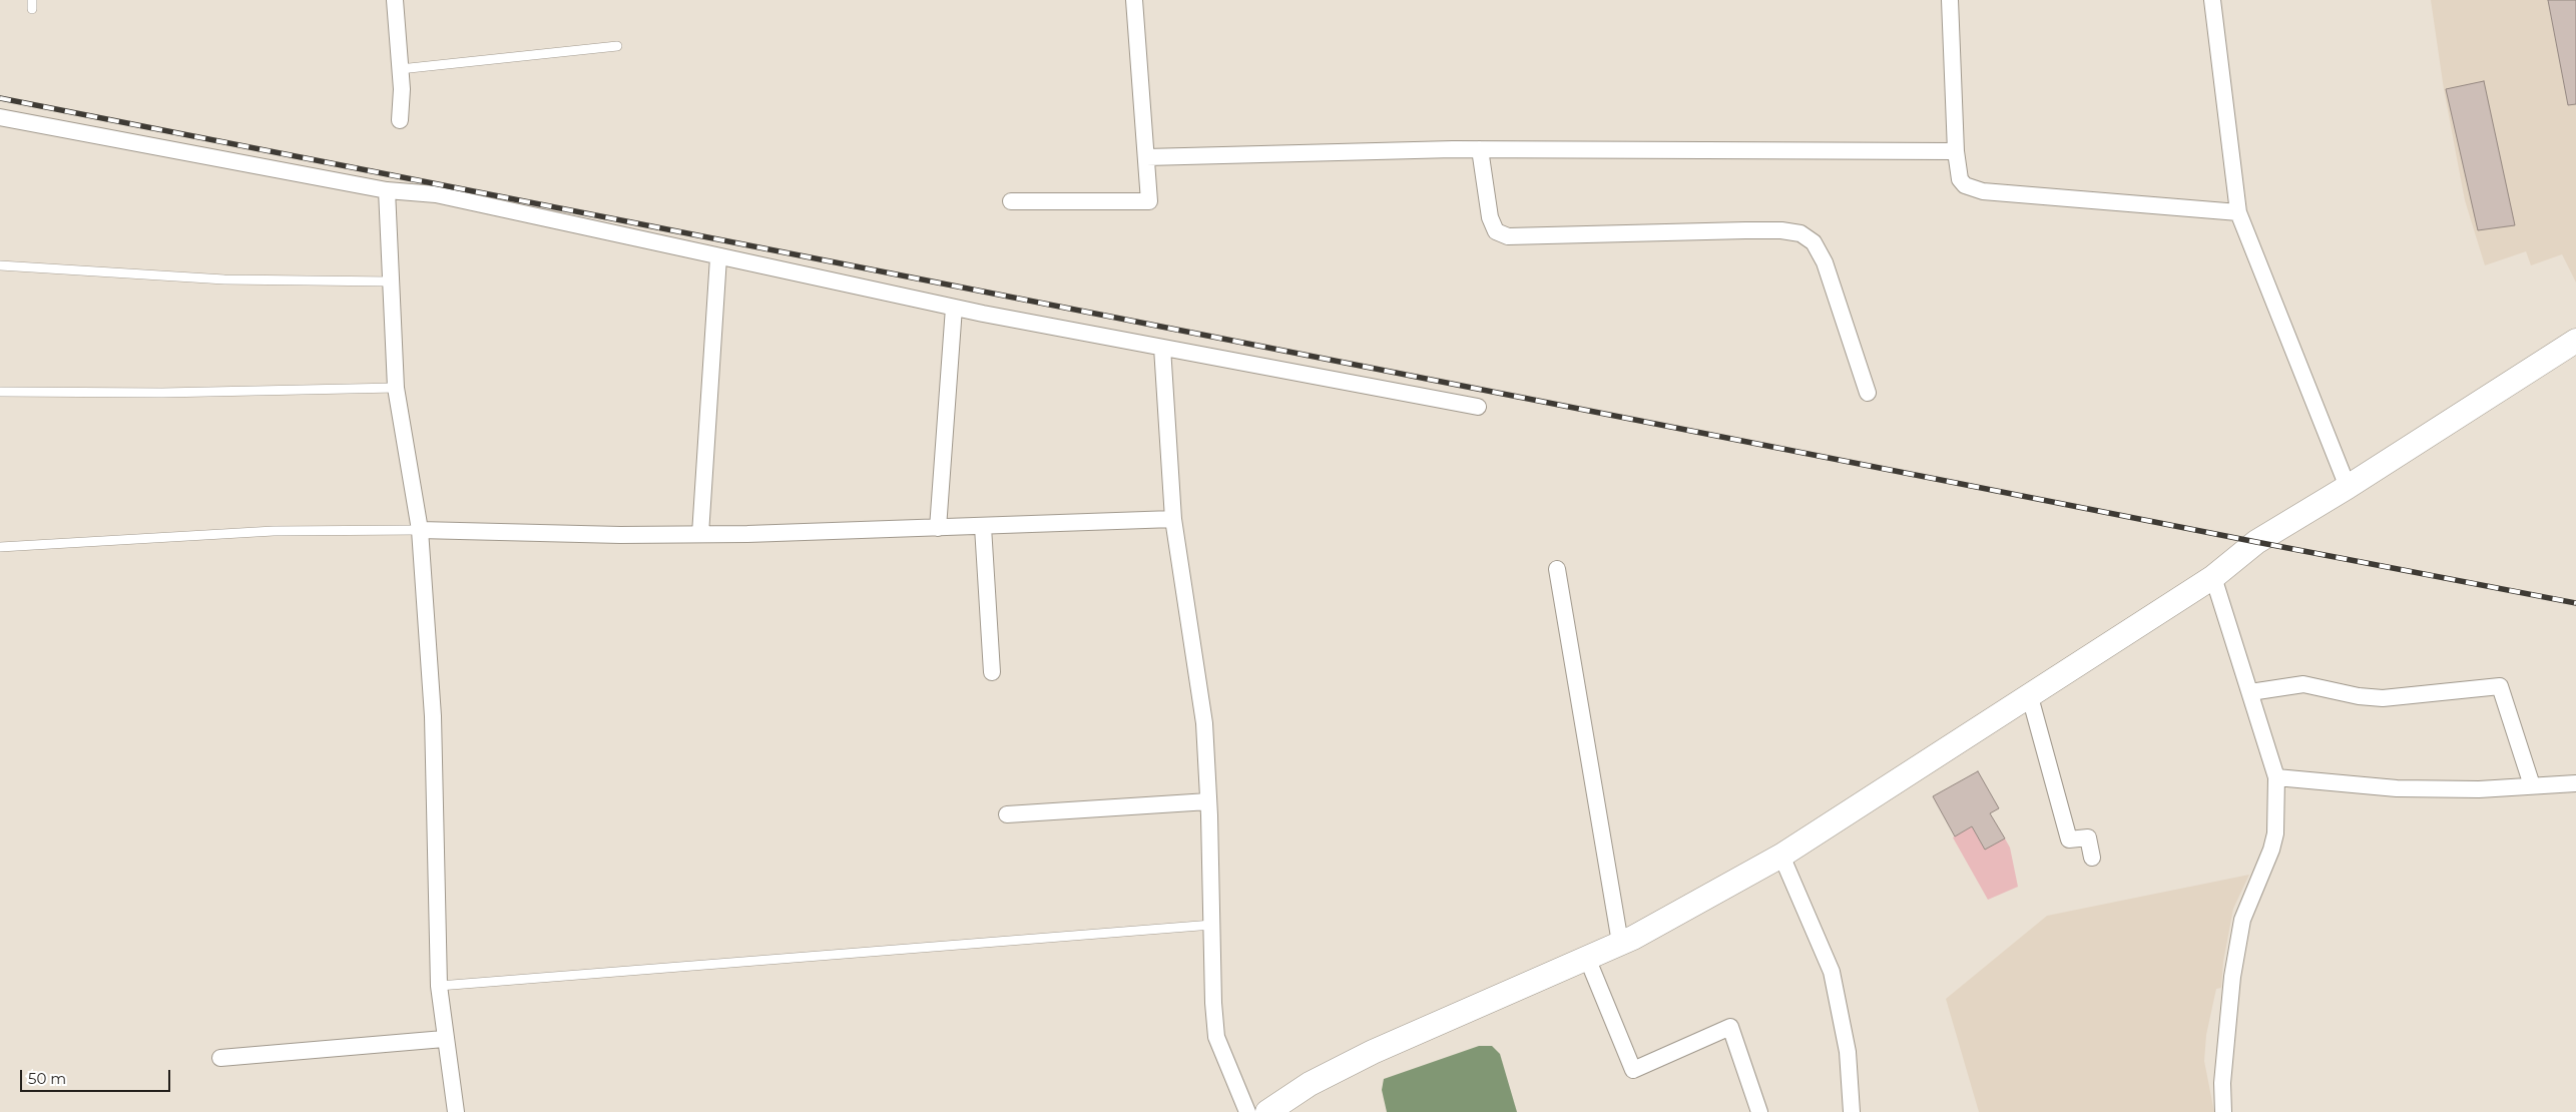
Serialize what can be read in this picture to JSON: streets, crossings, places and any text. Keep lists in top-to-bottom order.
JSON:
{
  "scale_bar": "50 m"
}
